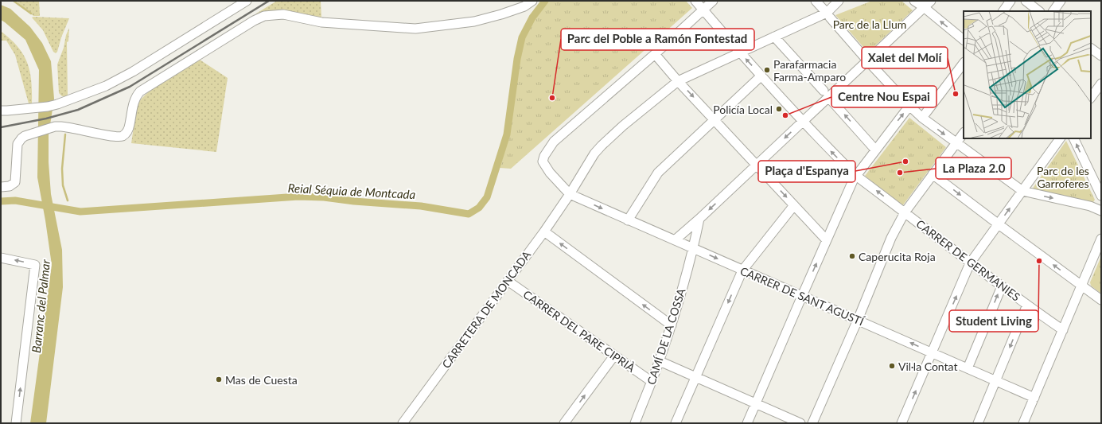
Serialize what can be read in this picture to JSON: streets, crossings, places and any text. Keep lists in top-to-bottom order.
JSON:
{
  "streets": {
    "street": [
      "CARRER DE GERMANIES",
      "CARRER DE SANT AGUSTÍ",
      "CARRETERA DE MONCADA",
      "CARRER DEL PARE CIPRIÀ",
      "CAMÍ DE LA COSSA"
    ]
  },
  "crossings": [
    ["CARRER DE GERMANIES", "CARRETERA DE MONCADA"],
    ["CARRER DE SANT AGUSTÍ", "CARRETERA DE MONCADA"],
    ["CARRER DE SANT AGUSTÍ", "CAMÍ DE LA COSSA"],
    ["CARRETERA DE MONCADA", "CARRER DEL PARE CIPRIÀ"],
    ["CARRER DEL PARE CIPRIÀ", "CAMÍ DE LA COSSA"]
  ],
  "water": ["Reial Séquia de Montcada", "Barranc del Palmar"],
  "parks": ["Parc de la Llum", "Parc de les Garroferes"],
  "places": [
    "Parafarmacia Farma-Amparo",
    "Xalet del Molí",
    "Parc del Poble a Ramón Fontestad",
    "Policía Local",
    "Centre Nou Espai",
    "Plaça d'Espanya",
    "La Plaza 2.0",
    "Caperucita Roja",
    "Student Living",
    "Vil·la Contat",
    "Mas de Cuesta"
  ]
}
